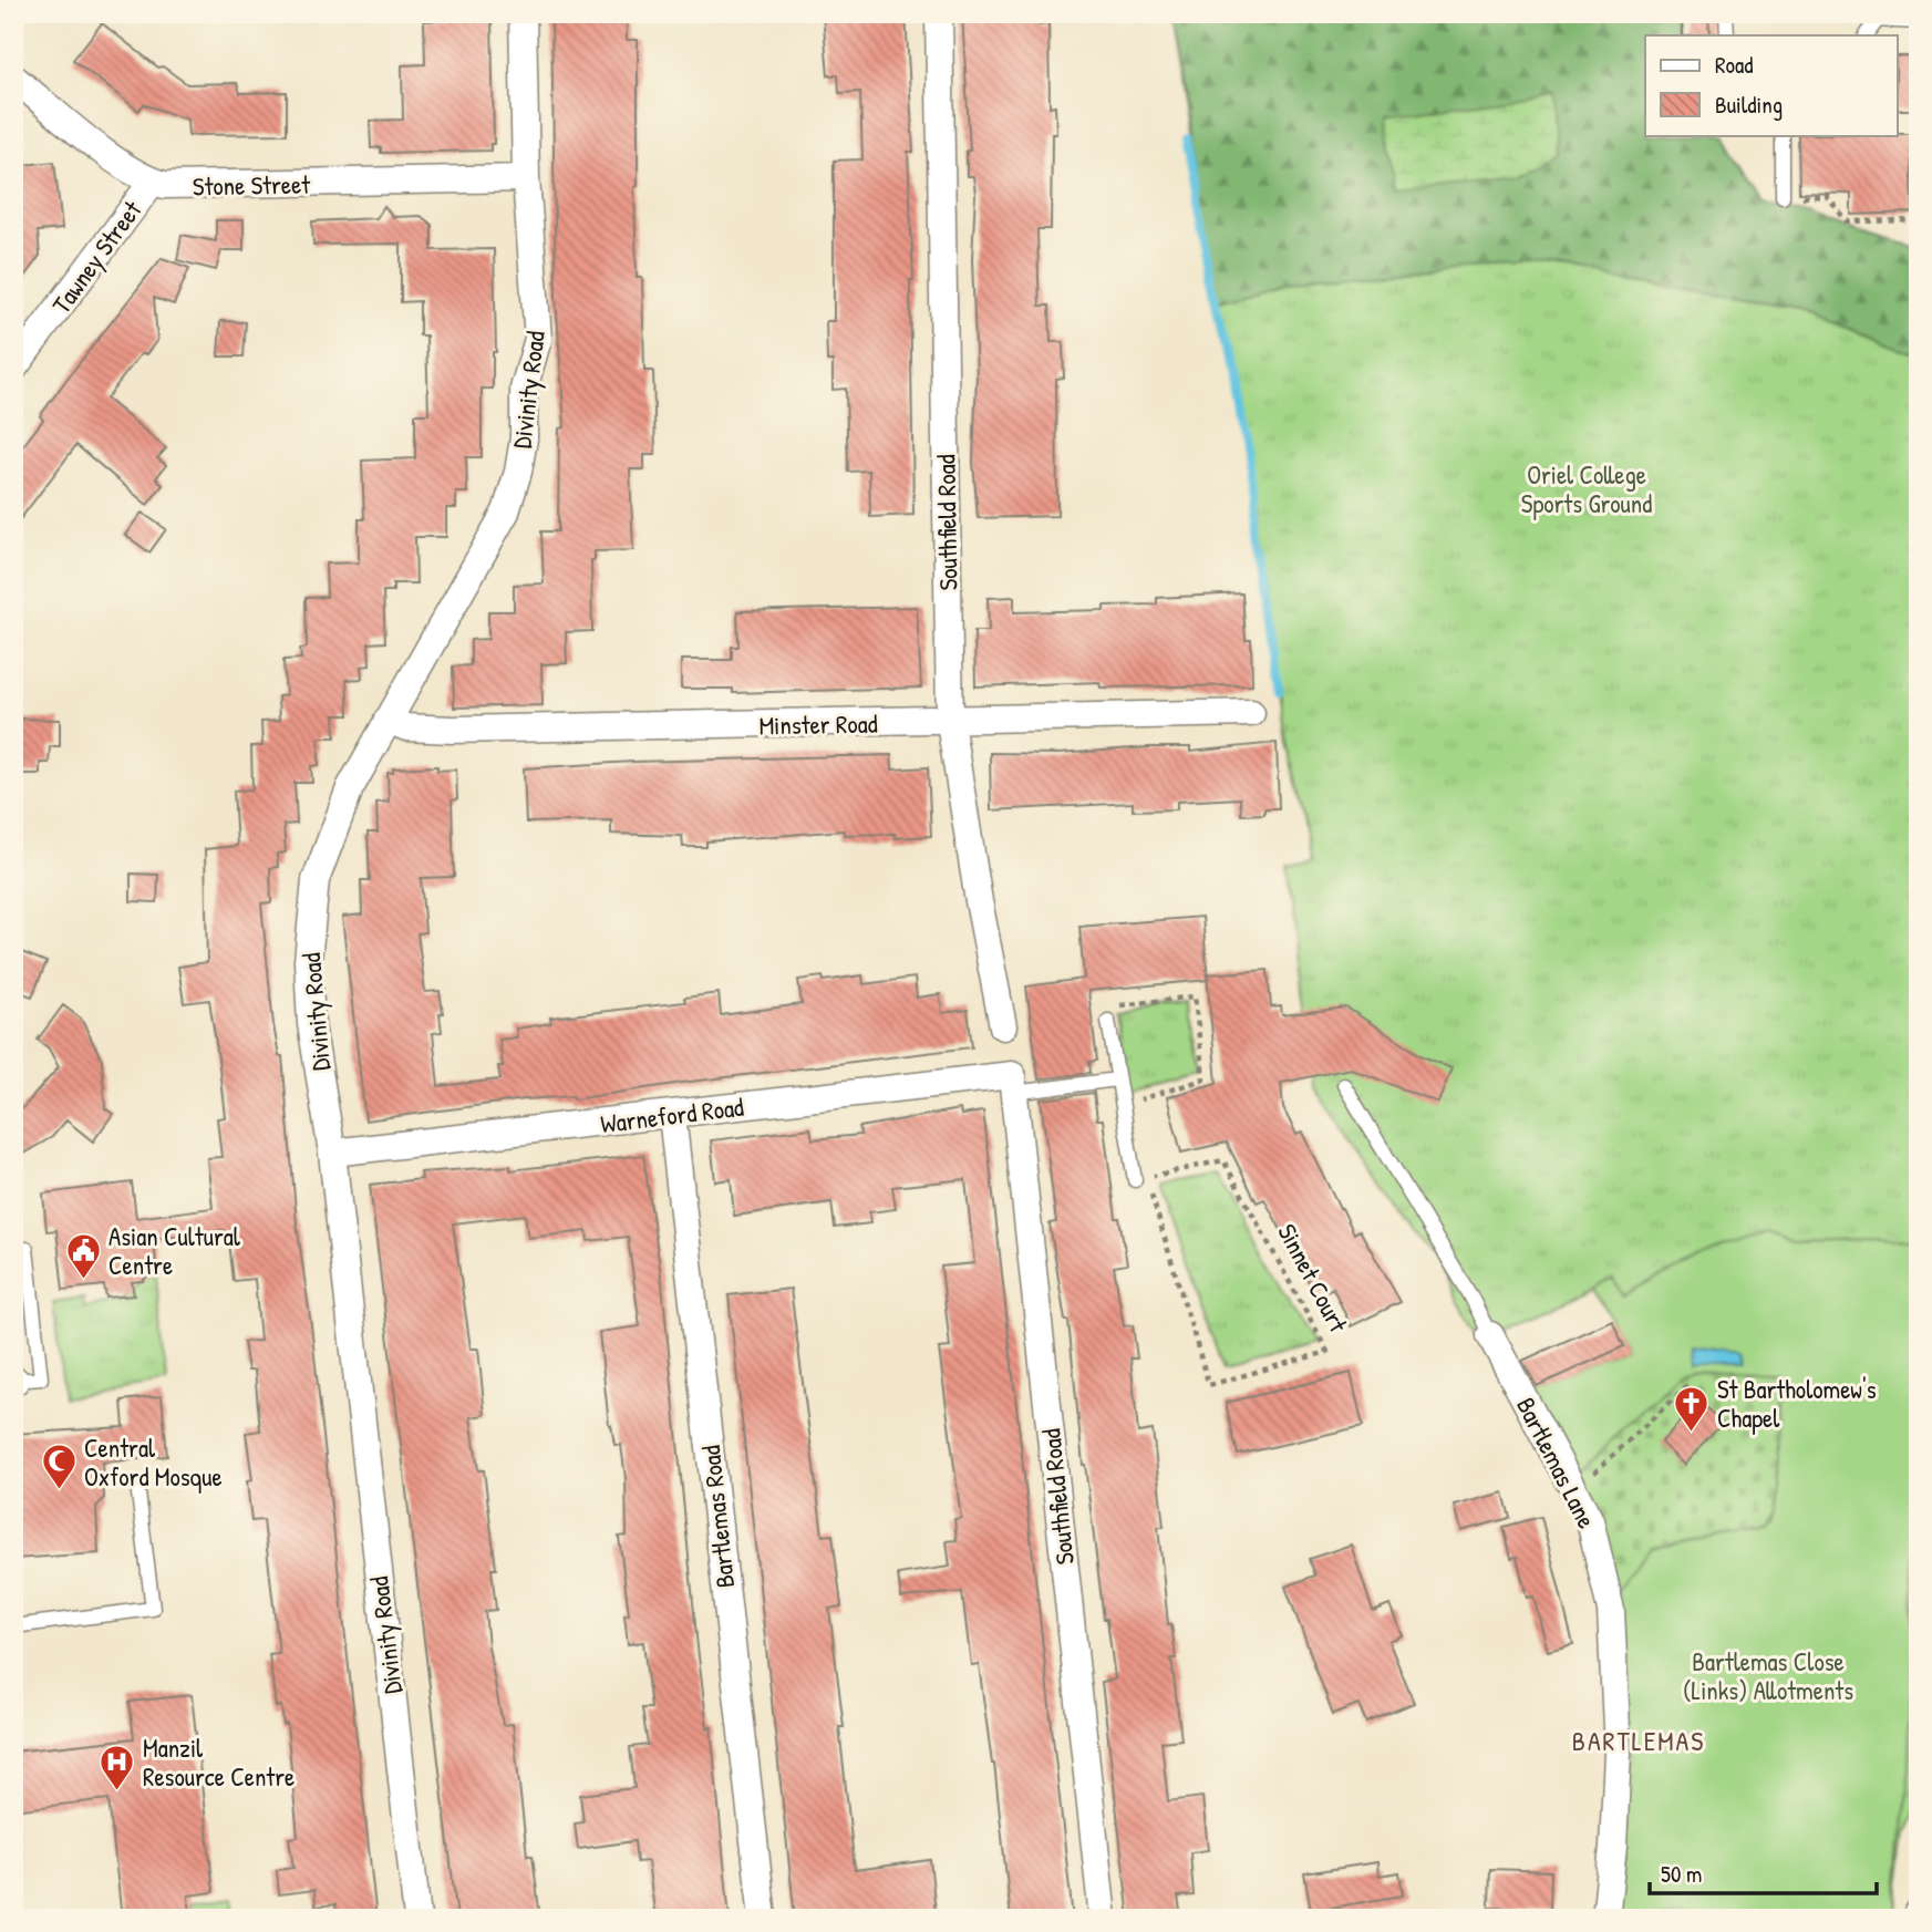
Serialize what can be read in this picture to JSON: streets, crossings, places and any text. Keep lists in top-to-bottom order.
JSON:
{
  "streets": {
    "street": [
      "Stone Street",
      "Tawney Street",
      "Divinity Road",
      "Southfield Road",
      "Minster Road",
      "Warneford Road",
      "Bartlemas Lane",
      "Bartlemas Road"
    ],
    "path": ["Sinnet Court"]
  },
  "crossings": [
    ["Stone Street", "Tawney Street"],
    ["Stone Street", "Divinity Road"],
    ["Divinity Road", "Minster Road"],
    ["Divinity Road", "Warneford Road"],
    ["Southfield Road", "Minster Road"],
    ["Southfield Road", "Warneford Road"],
    ["Warneford Road", "Bartlemas Road"]
  ],
  "districts": ["BARTLEMAS"],
  "parks": ["Oriel College Sports Ground", "Bartlemas Close (Links) Allotments"],
  "places": {
    "public building": ["Asian Cultural Centre"],
    "church": ["St Bartholomew's Chapel"],
    "mosque": ["Central Oxford Mosque"],
    "hospital": ["Manzil Resource Centre"]
  },
  "legend": ["Road", "Building"],
  "scale_bar": "50 m"
}
